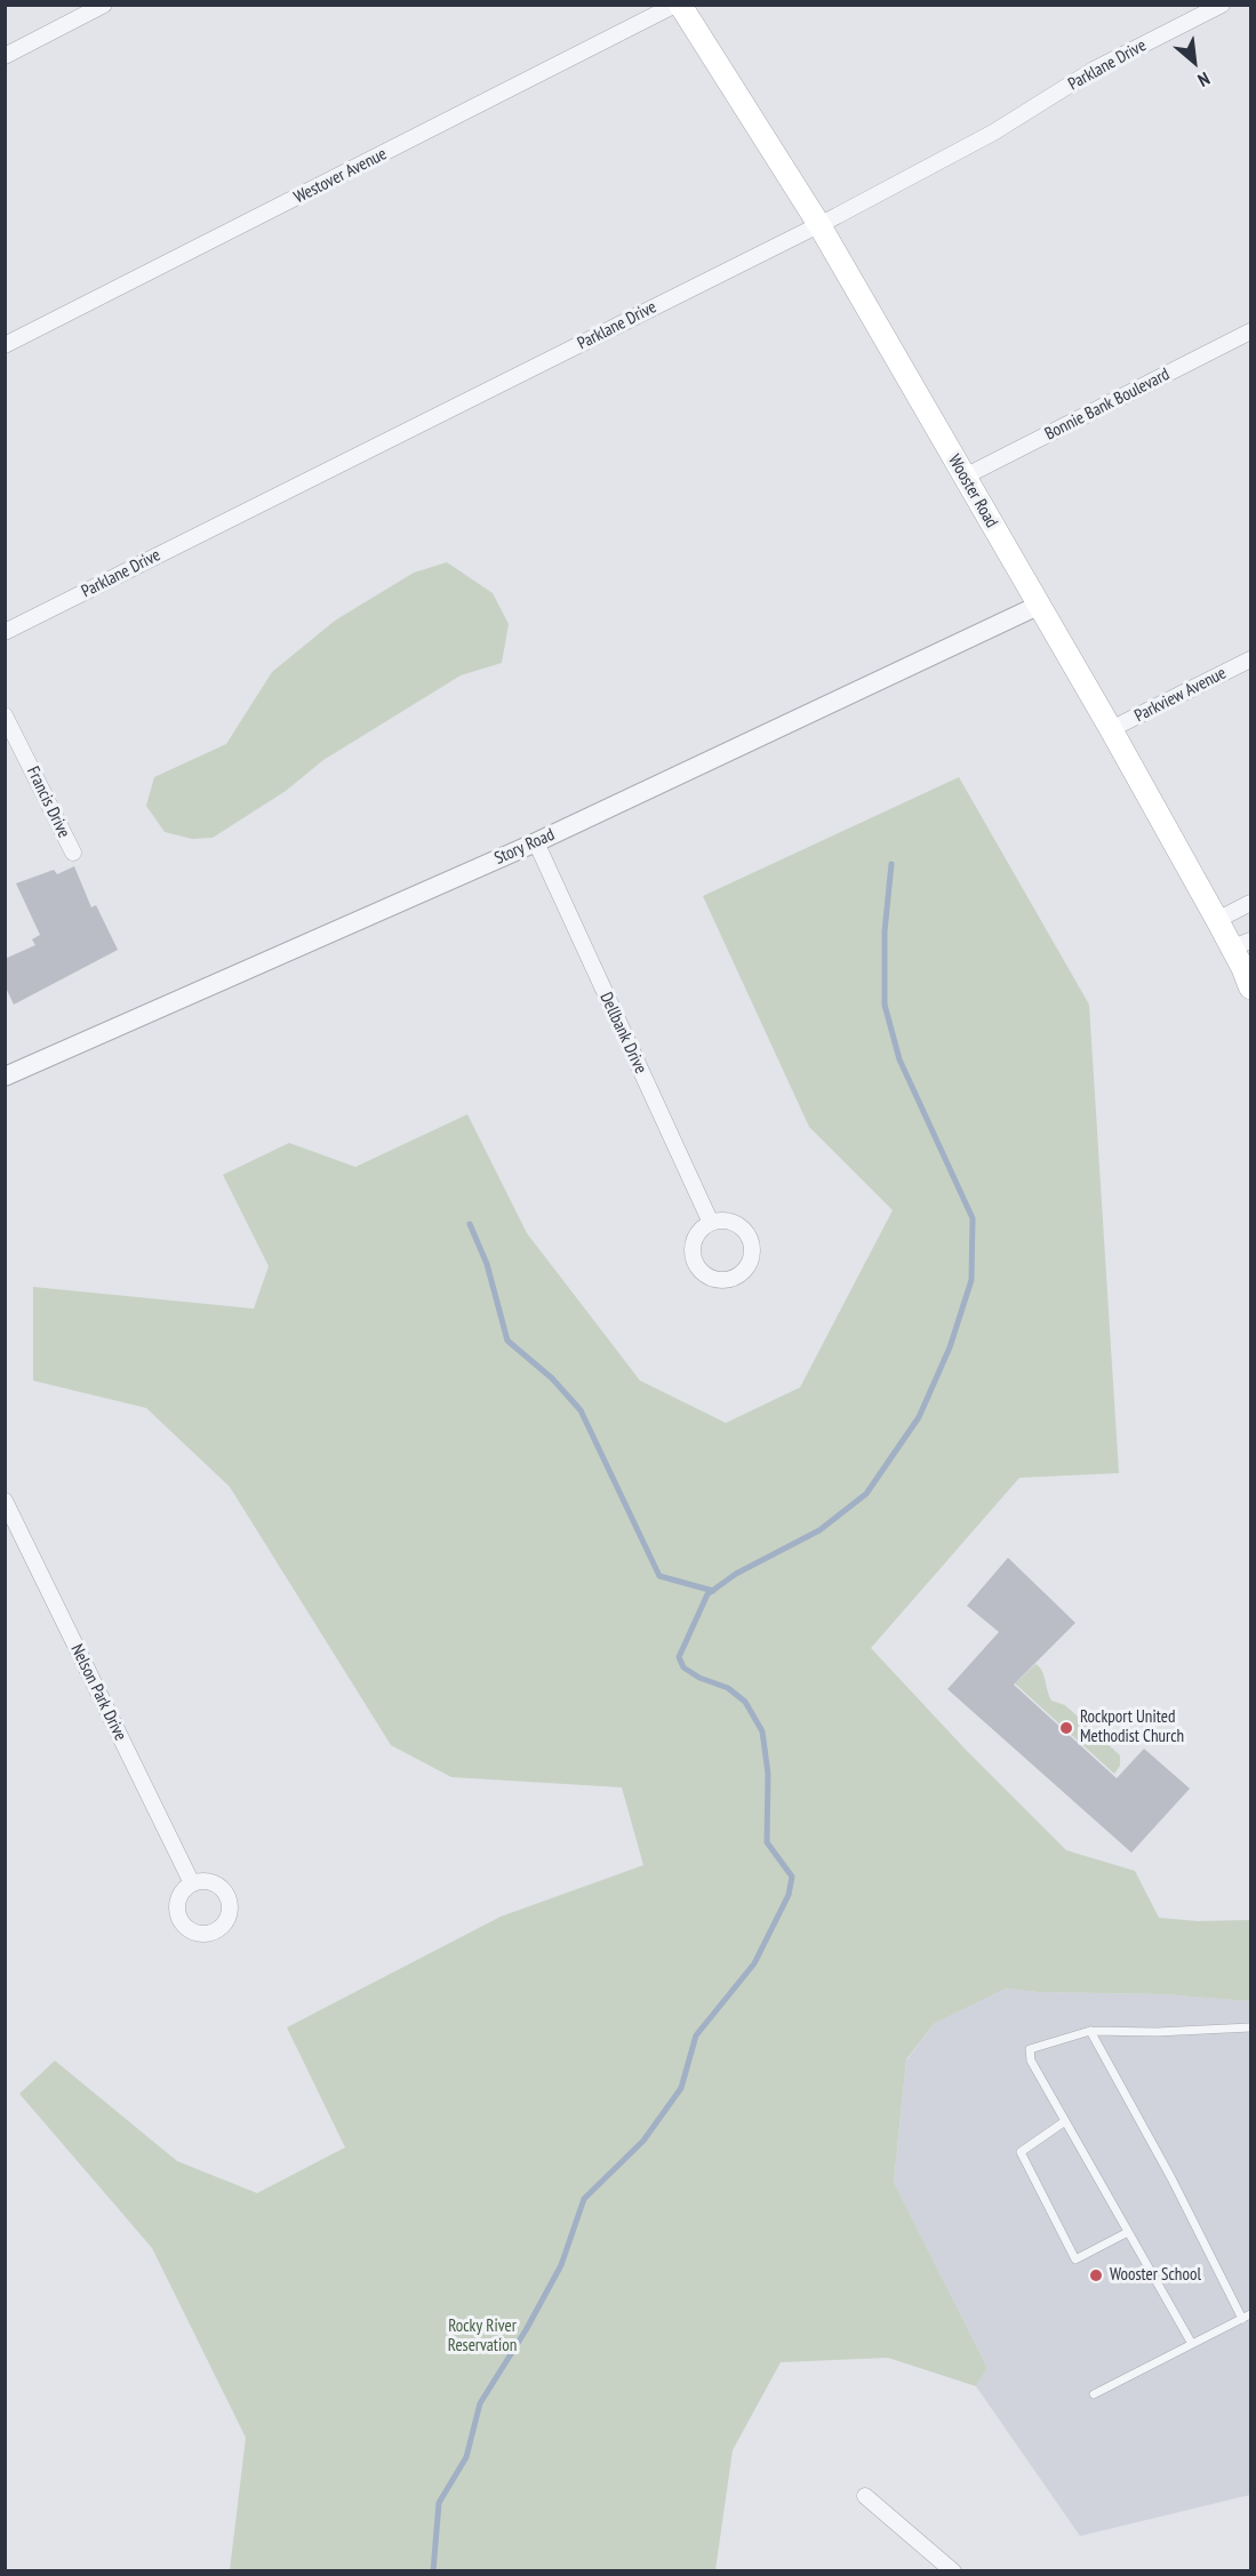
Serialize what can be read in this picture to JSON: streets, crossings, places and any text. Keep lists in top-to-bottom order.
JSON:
{
  "streets": {
    "main road": ["Wooster Road"],
    "street": [
      "Parklane Drive",
      "Westover Avenue",
      "Bonnie Bank Boulevard",
      "Parkview Avenue",
      "Francis Drive",
      "Story Road",
      "Dellbank Drive",
      "Nelson Park Drive"
    ]
  },
  "crossings": [
    ["Parklane Drive", "Wooster Road"],
    ["Westover Avenue", "Wooster Road"],
    ["Bonnie Bank Boulevard", "Wooster Road"],
    ["Wooster Road", "Parkview Avenue"],
    ["Wooster Road", "Story Road"],
    ["Story Road", "Dellbank Drive"]
  ],
  "parks": ["Rocky River Reservation"],
  "places": ["Rockport United Methodist Church", "Wooster School"],
  "north": "bottom right"
}
